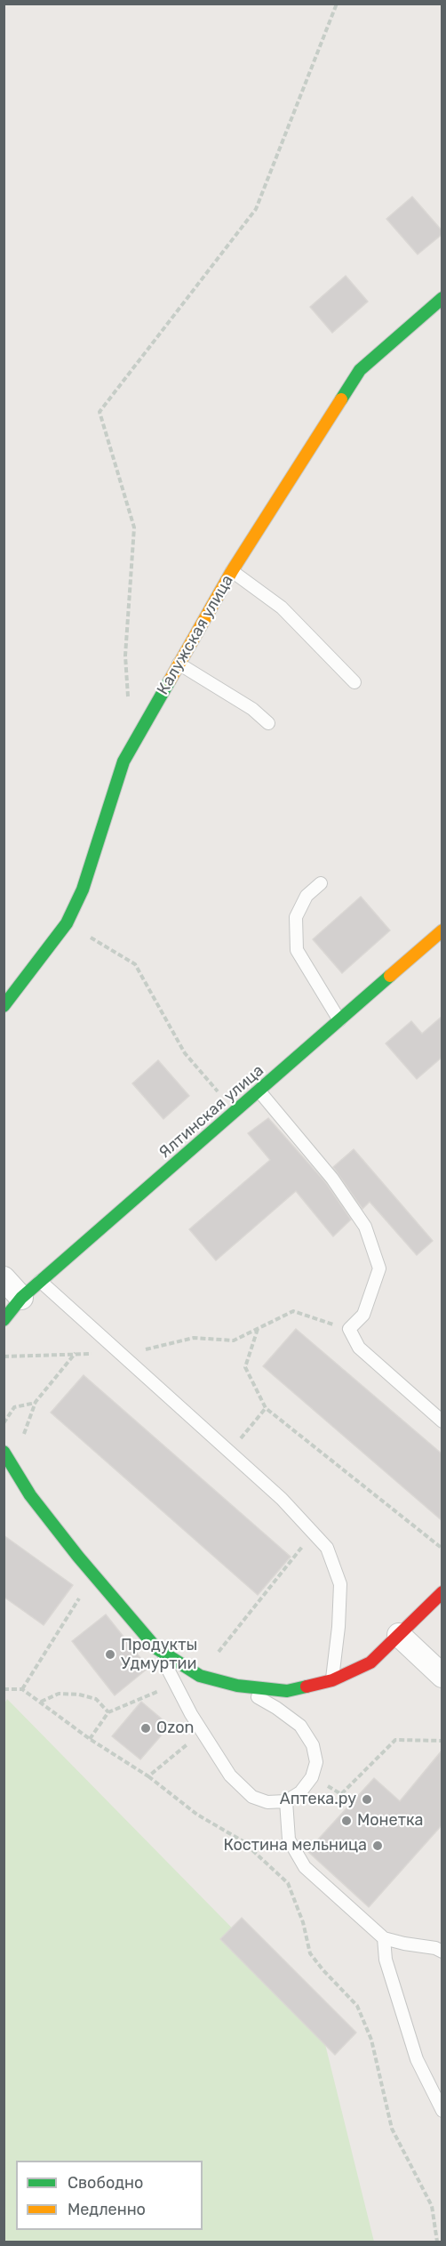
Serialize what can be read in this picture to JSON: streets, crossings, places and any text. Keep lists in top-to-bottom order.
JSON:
{
  "streets": {
    "street": ["Калужская улица", "Ялтинская улица"]
  },
  "places": [
    "Продукты Удмуртии",
    "Ozon",
    "Аптека.ру",
    "Монетка",
    "Костина мельница"
  ],
  "legend": ["Свободно", "Медленно"]
}
